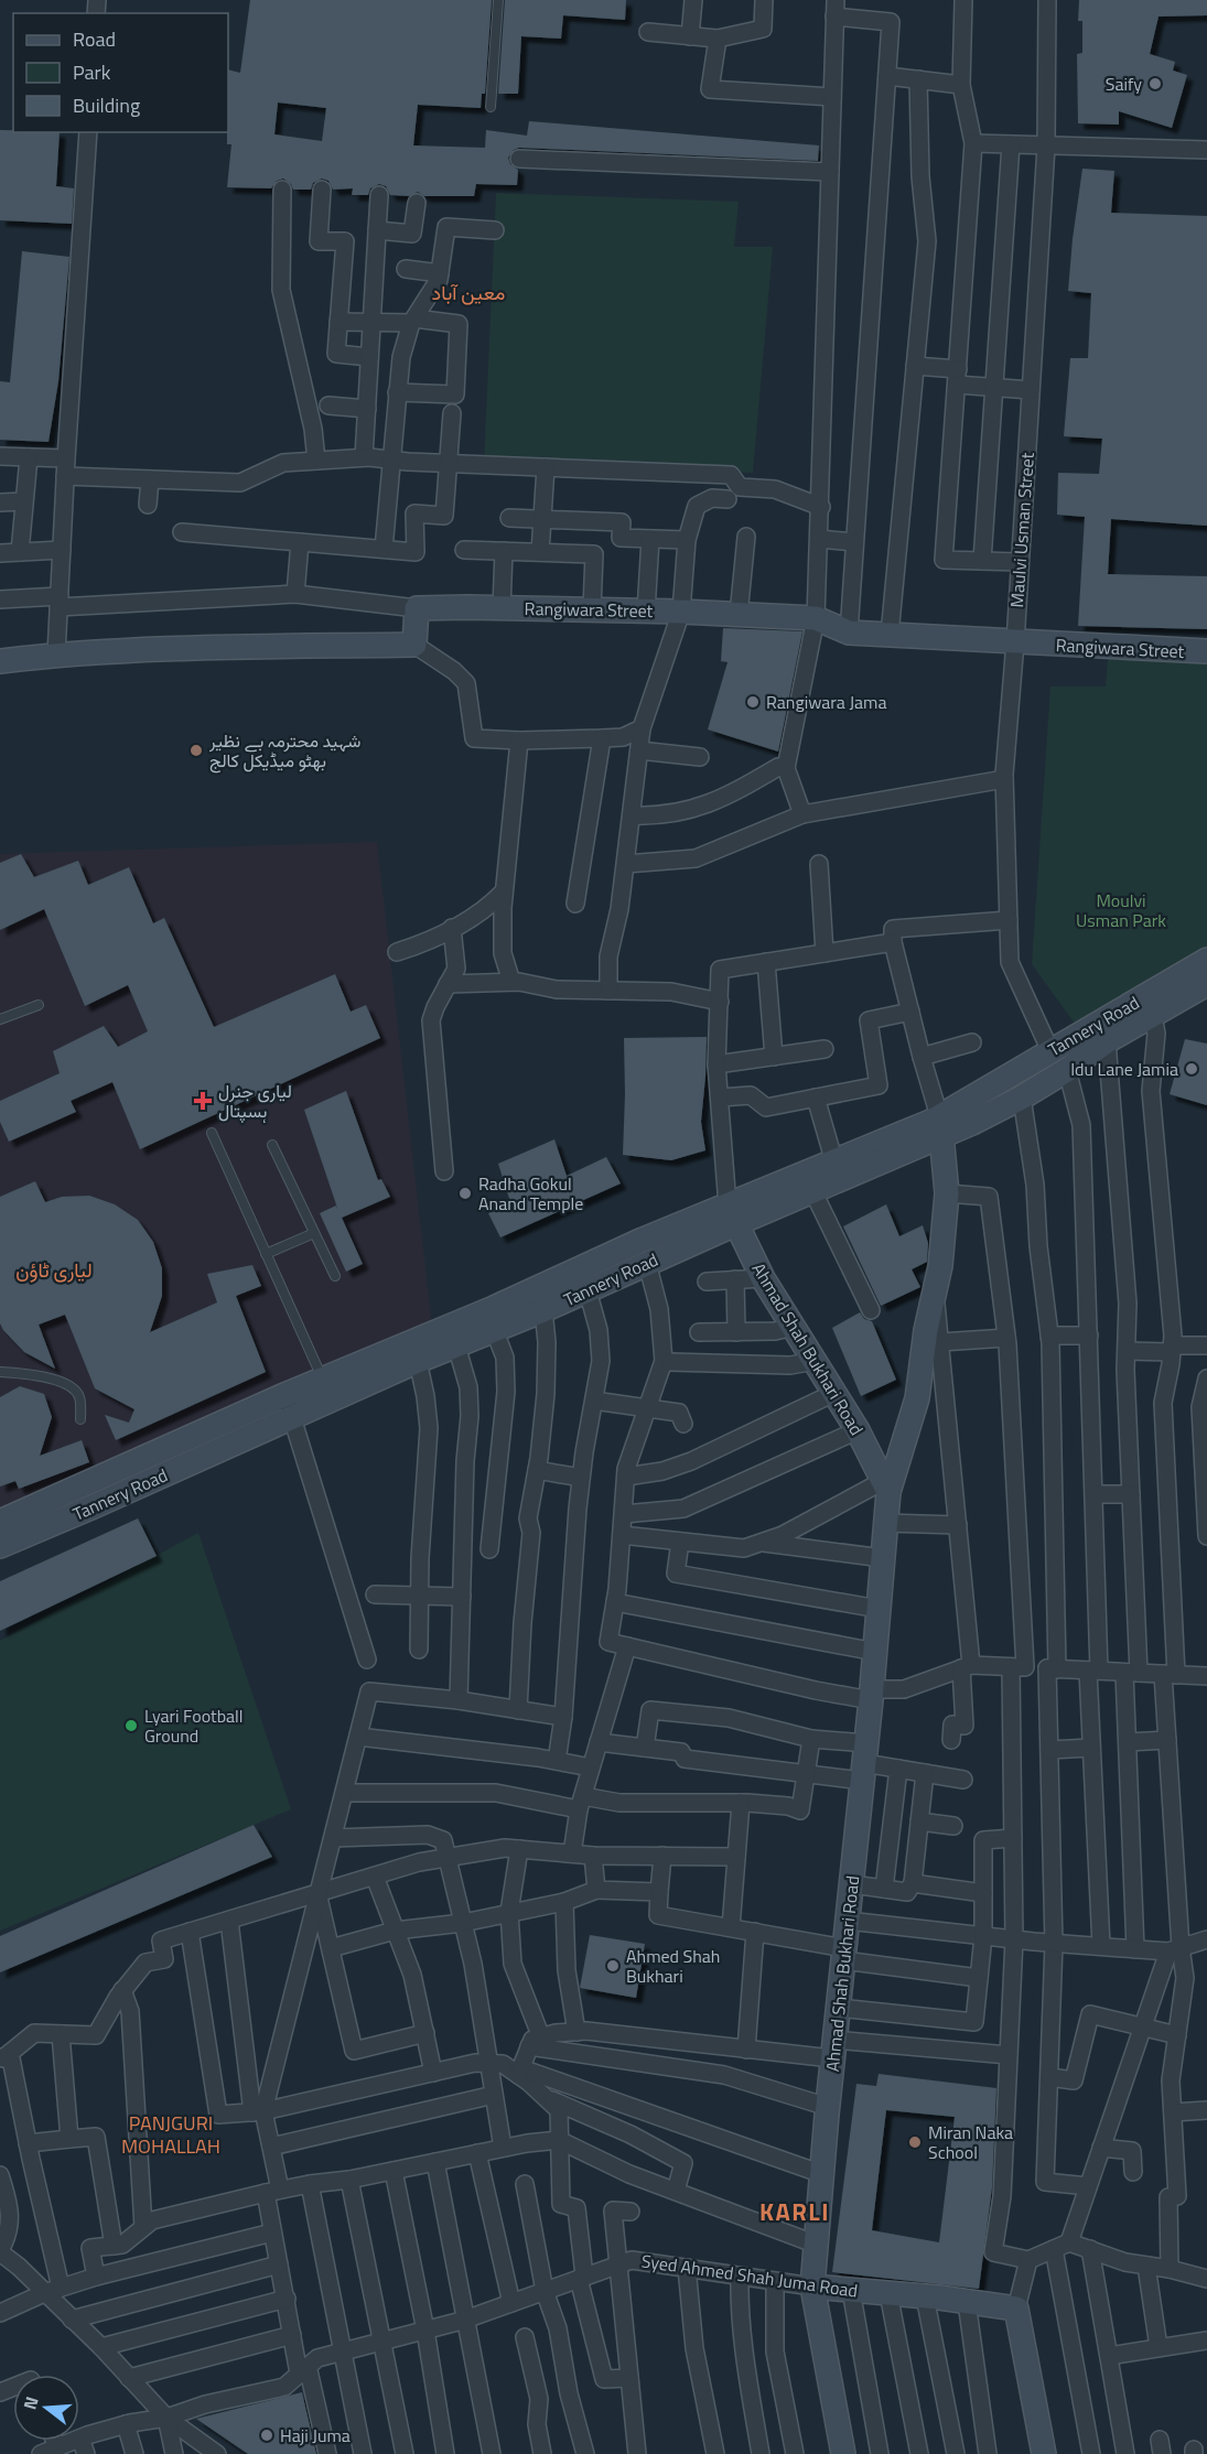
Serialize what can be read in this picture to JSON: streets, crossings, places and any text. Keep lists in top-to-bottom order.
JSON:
{
  "streets": {
    "street": [
      "Maulvi Usman Street",
      "Rangiwara Street",
      "Tannery Road",
      "Ahmad Shah Bukhari Road",
      "Syed Ahmed Shah Juma Road"
    ]
  },
  "crossings": [
    ["Maulvi Usman Street", "Rangiwara Street"],
    ["Maulvi Usman Street", "Tannery Road"],
    ["Tannery Road", "Ahmad Shah Bukhari Road"],
    ["Ahmad Shah Bukhari Road", "Syed Ahmed Shah Juma Road"]
  ],
  "districts": [
    "معین آباد",
    "لیاری ٹاؤن",
    "PANJGURI MOHALLAH",
    "KARLI"
  ],
  "parks": ["Moulvi Usman Park"],
  "places": {
    "other": [
      "Saify",
      "Rangiwara Jama",
      "شہید محترمہ بے نظیر بھٹو میڈیکل کالج",
      "Idu Lane Jamia",
      "Radha Gokul Anand Temple",
      "Lyari Football Ground",
      "Ahmed Shah Bukhari",
      "Miran Naka School",
      "Haji Juma"
    ],
    "health": ["لیاری جنرل ہسپتال"]
  },
  "legend": ["Road", "Park", "Building"],
  "north": "left"
}
